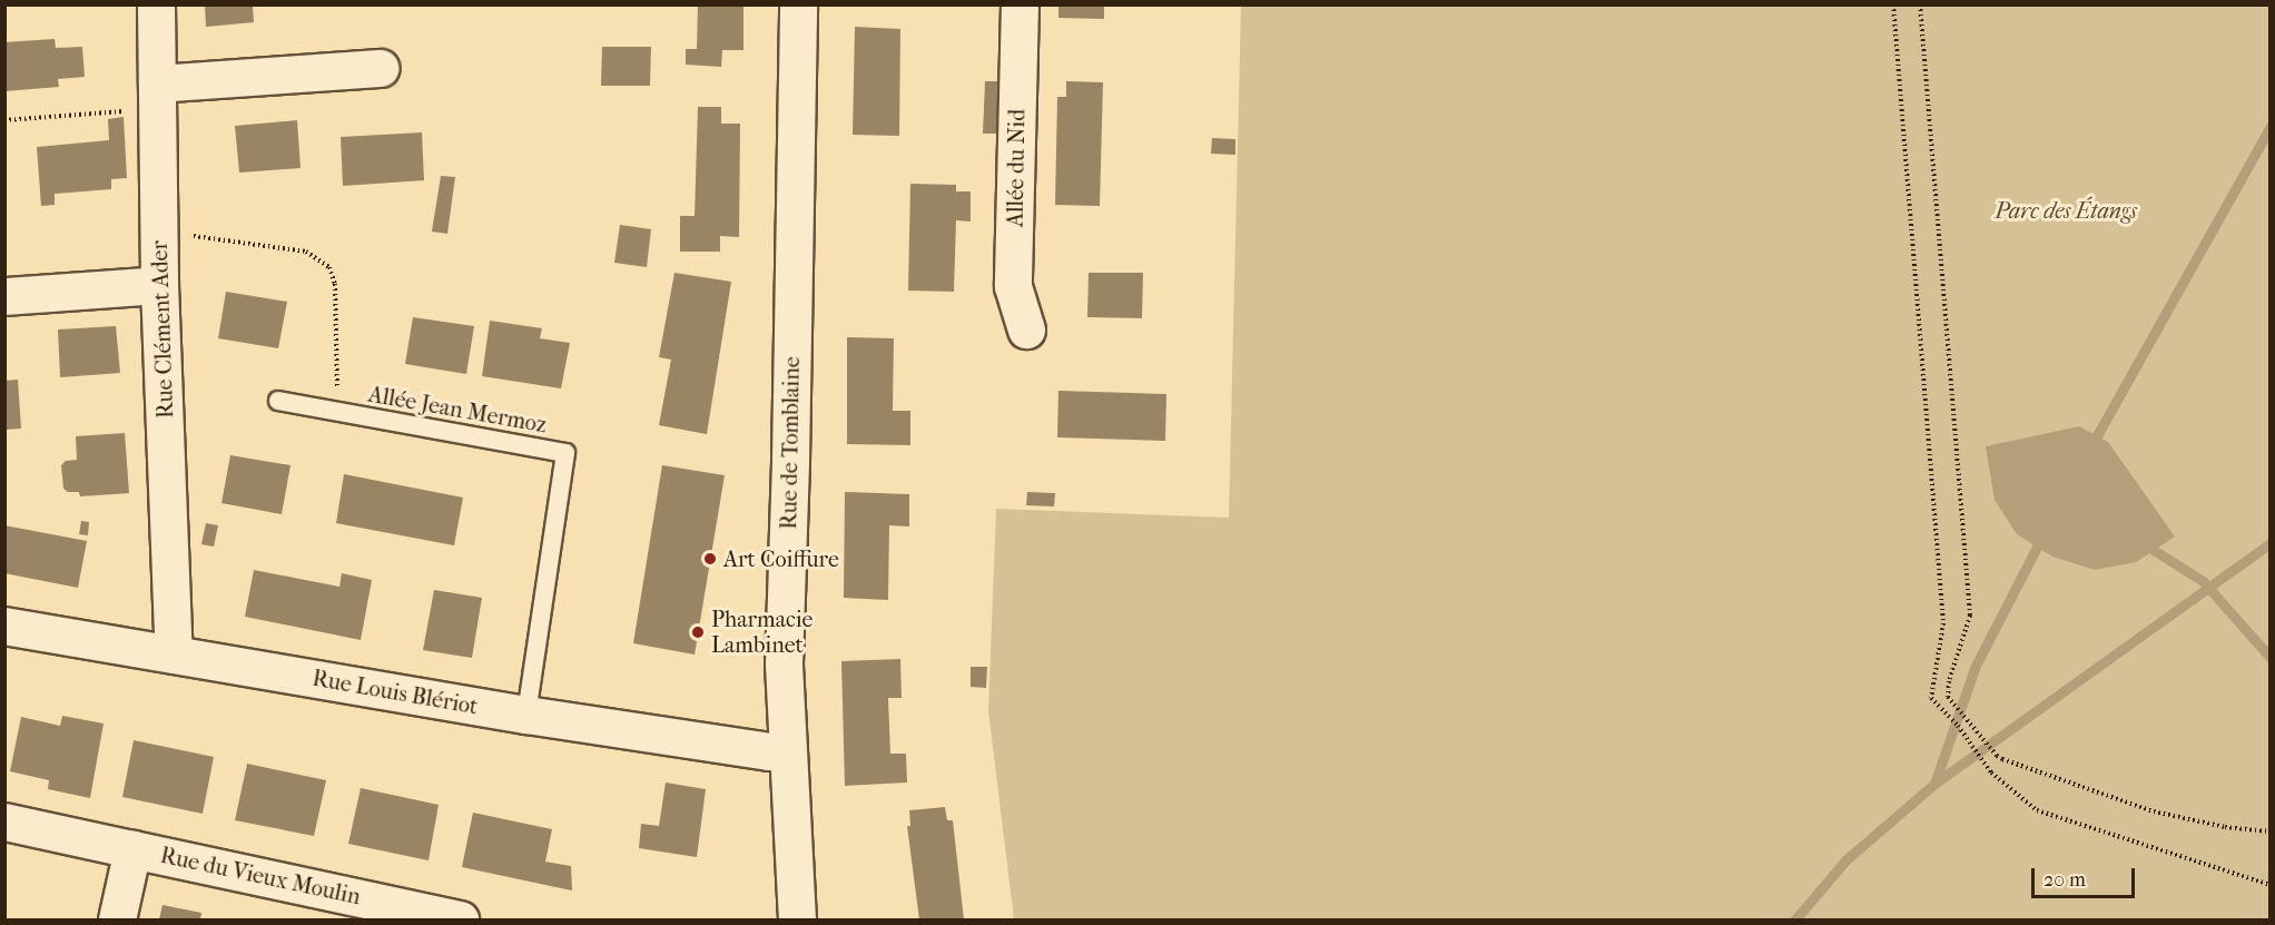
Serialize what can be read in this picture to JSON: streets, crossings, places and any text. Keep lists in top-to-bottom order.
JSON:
{
  "streets": {
    "street": [
      "Allée du Nid",
      "Rue Clément Ader",
      "Rue de Tomblaine",
      "Rue Louis Blériot",
      "Rue du Vieux Moulin"
    ],
    "lane": ["Allée Jean Mermoz"]
  },
  "crossings": [
    ["Rue Clément Ader", "Rue Louis Blériot"],
    ["Allée Jean Mermoz", "Rue Louis Blériot"],
    ["Rue de Tomblaine", "Rue Louis Blériot"]
  ],
  "parks": ["Parc des Étangs"],
  "places": ["Art Coiffure", "Pharmacie Lambinet"],
  "scale_bar": "20 m"
}
